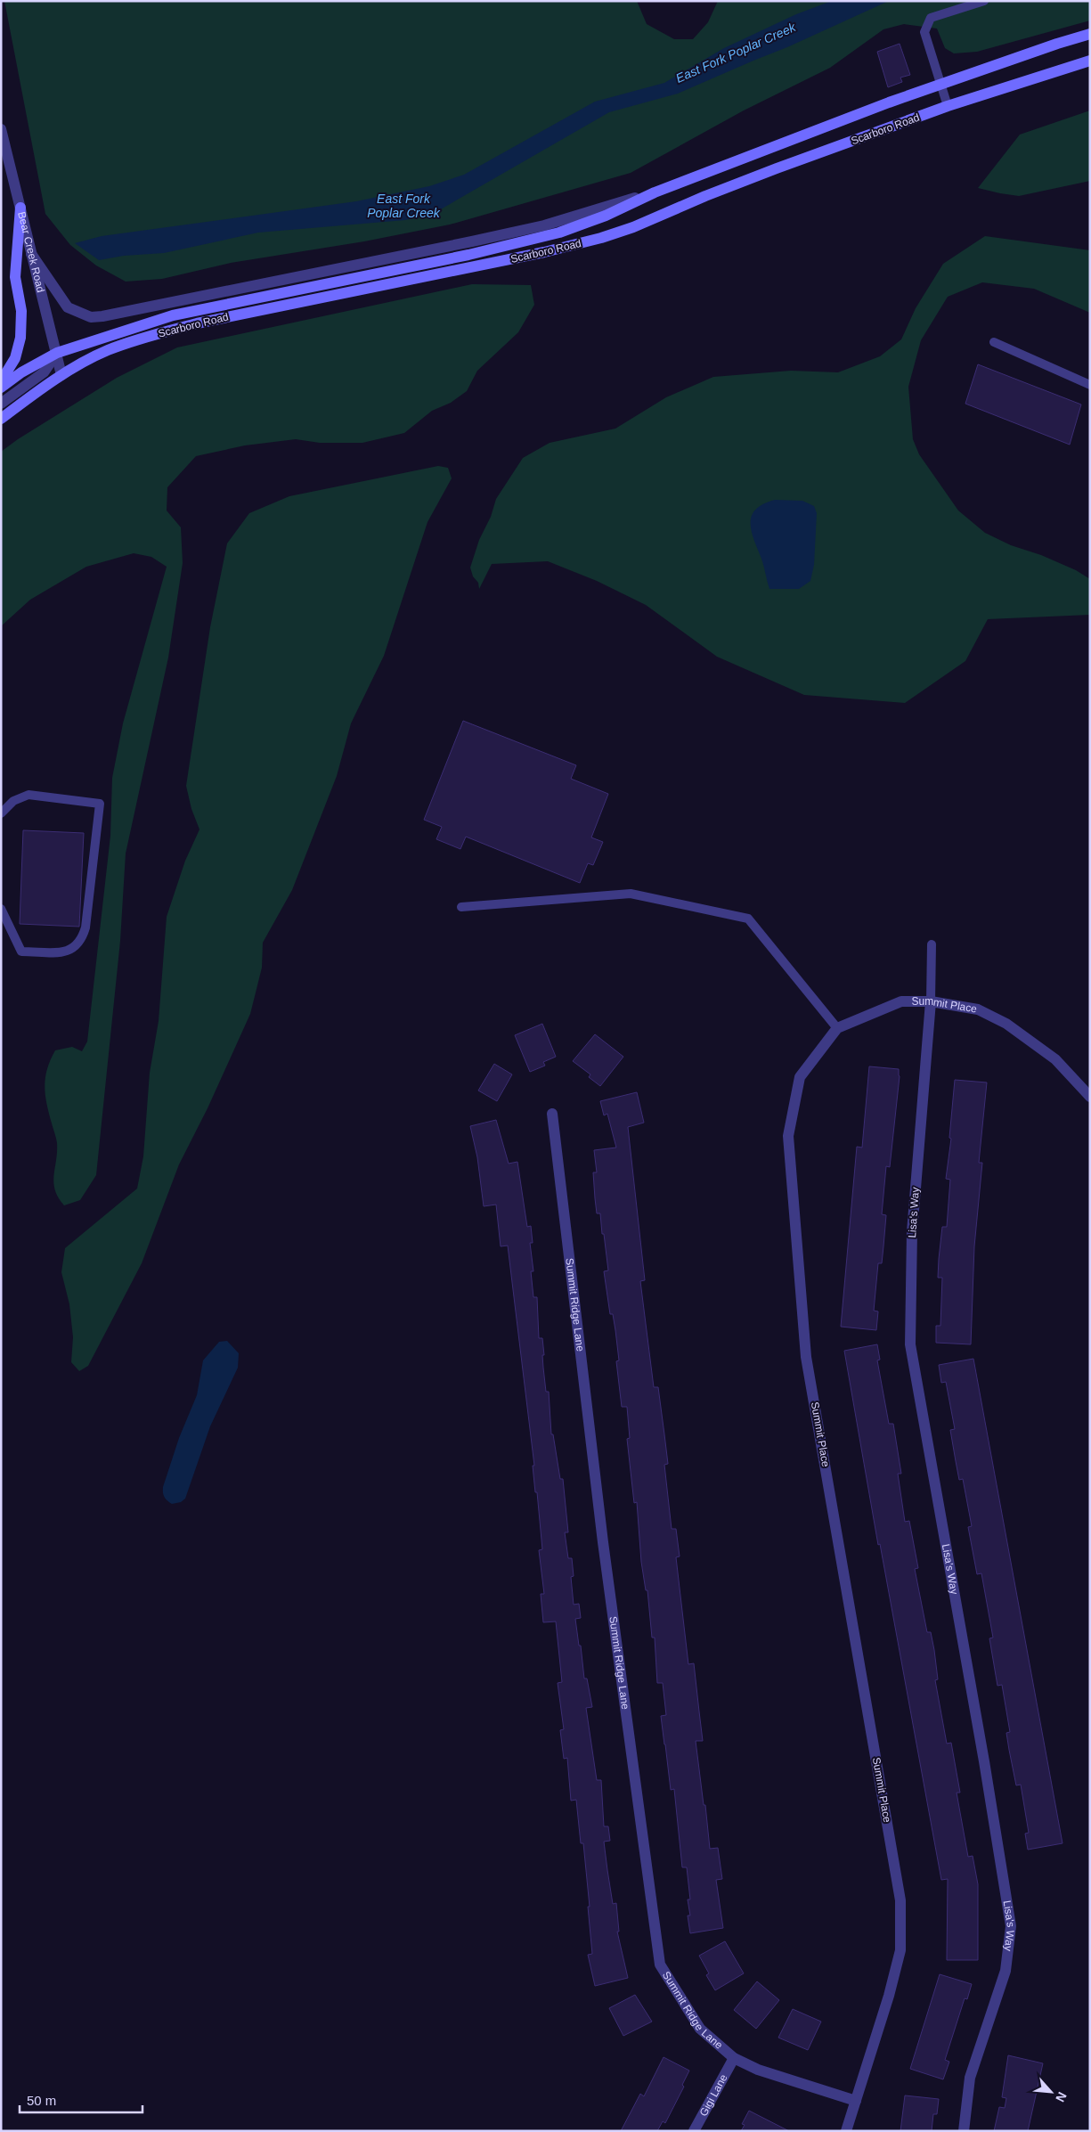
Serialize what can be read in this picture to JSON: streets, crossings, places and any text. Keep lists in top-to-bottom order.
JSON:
{
  "streets": {
    "main road": ["Scarboro Road"],
    "street": [
      "Bear Creek Road",
      "Summit Place",
      "Lisa's Way",
      "Summit Ridge Lane",
      "Gigi Lane"
    ]
  },
  "crossings": [
    ["Scarboro Road", "Bear Creek Road"],
    ["Summit Place", "Lisa's Way"],
    ["Summit Place", "Summit Ridge Lane"],
    ["Summit Ridge Lane", "Gigi Lane"]
  ],
  "water": ["East Fork Poplar Creek"],
  "scale_bar": "50 m",
  "north": "bottom right"
}
